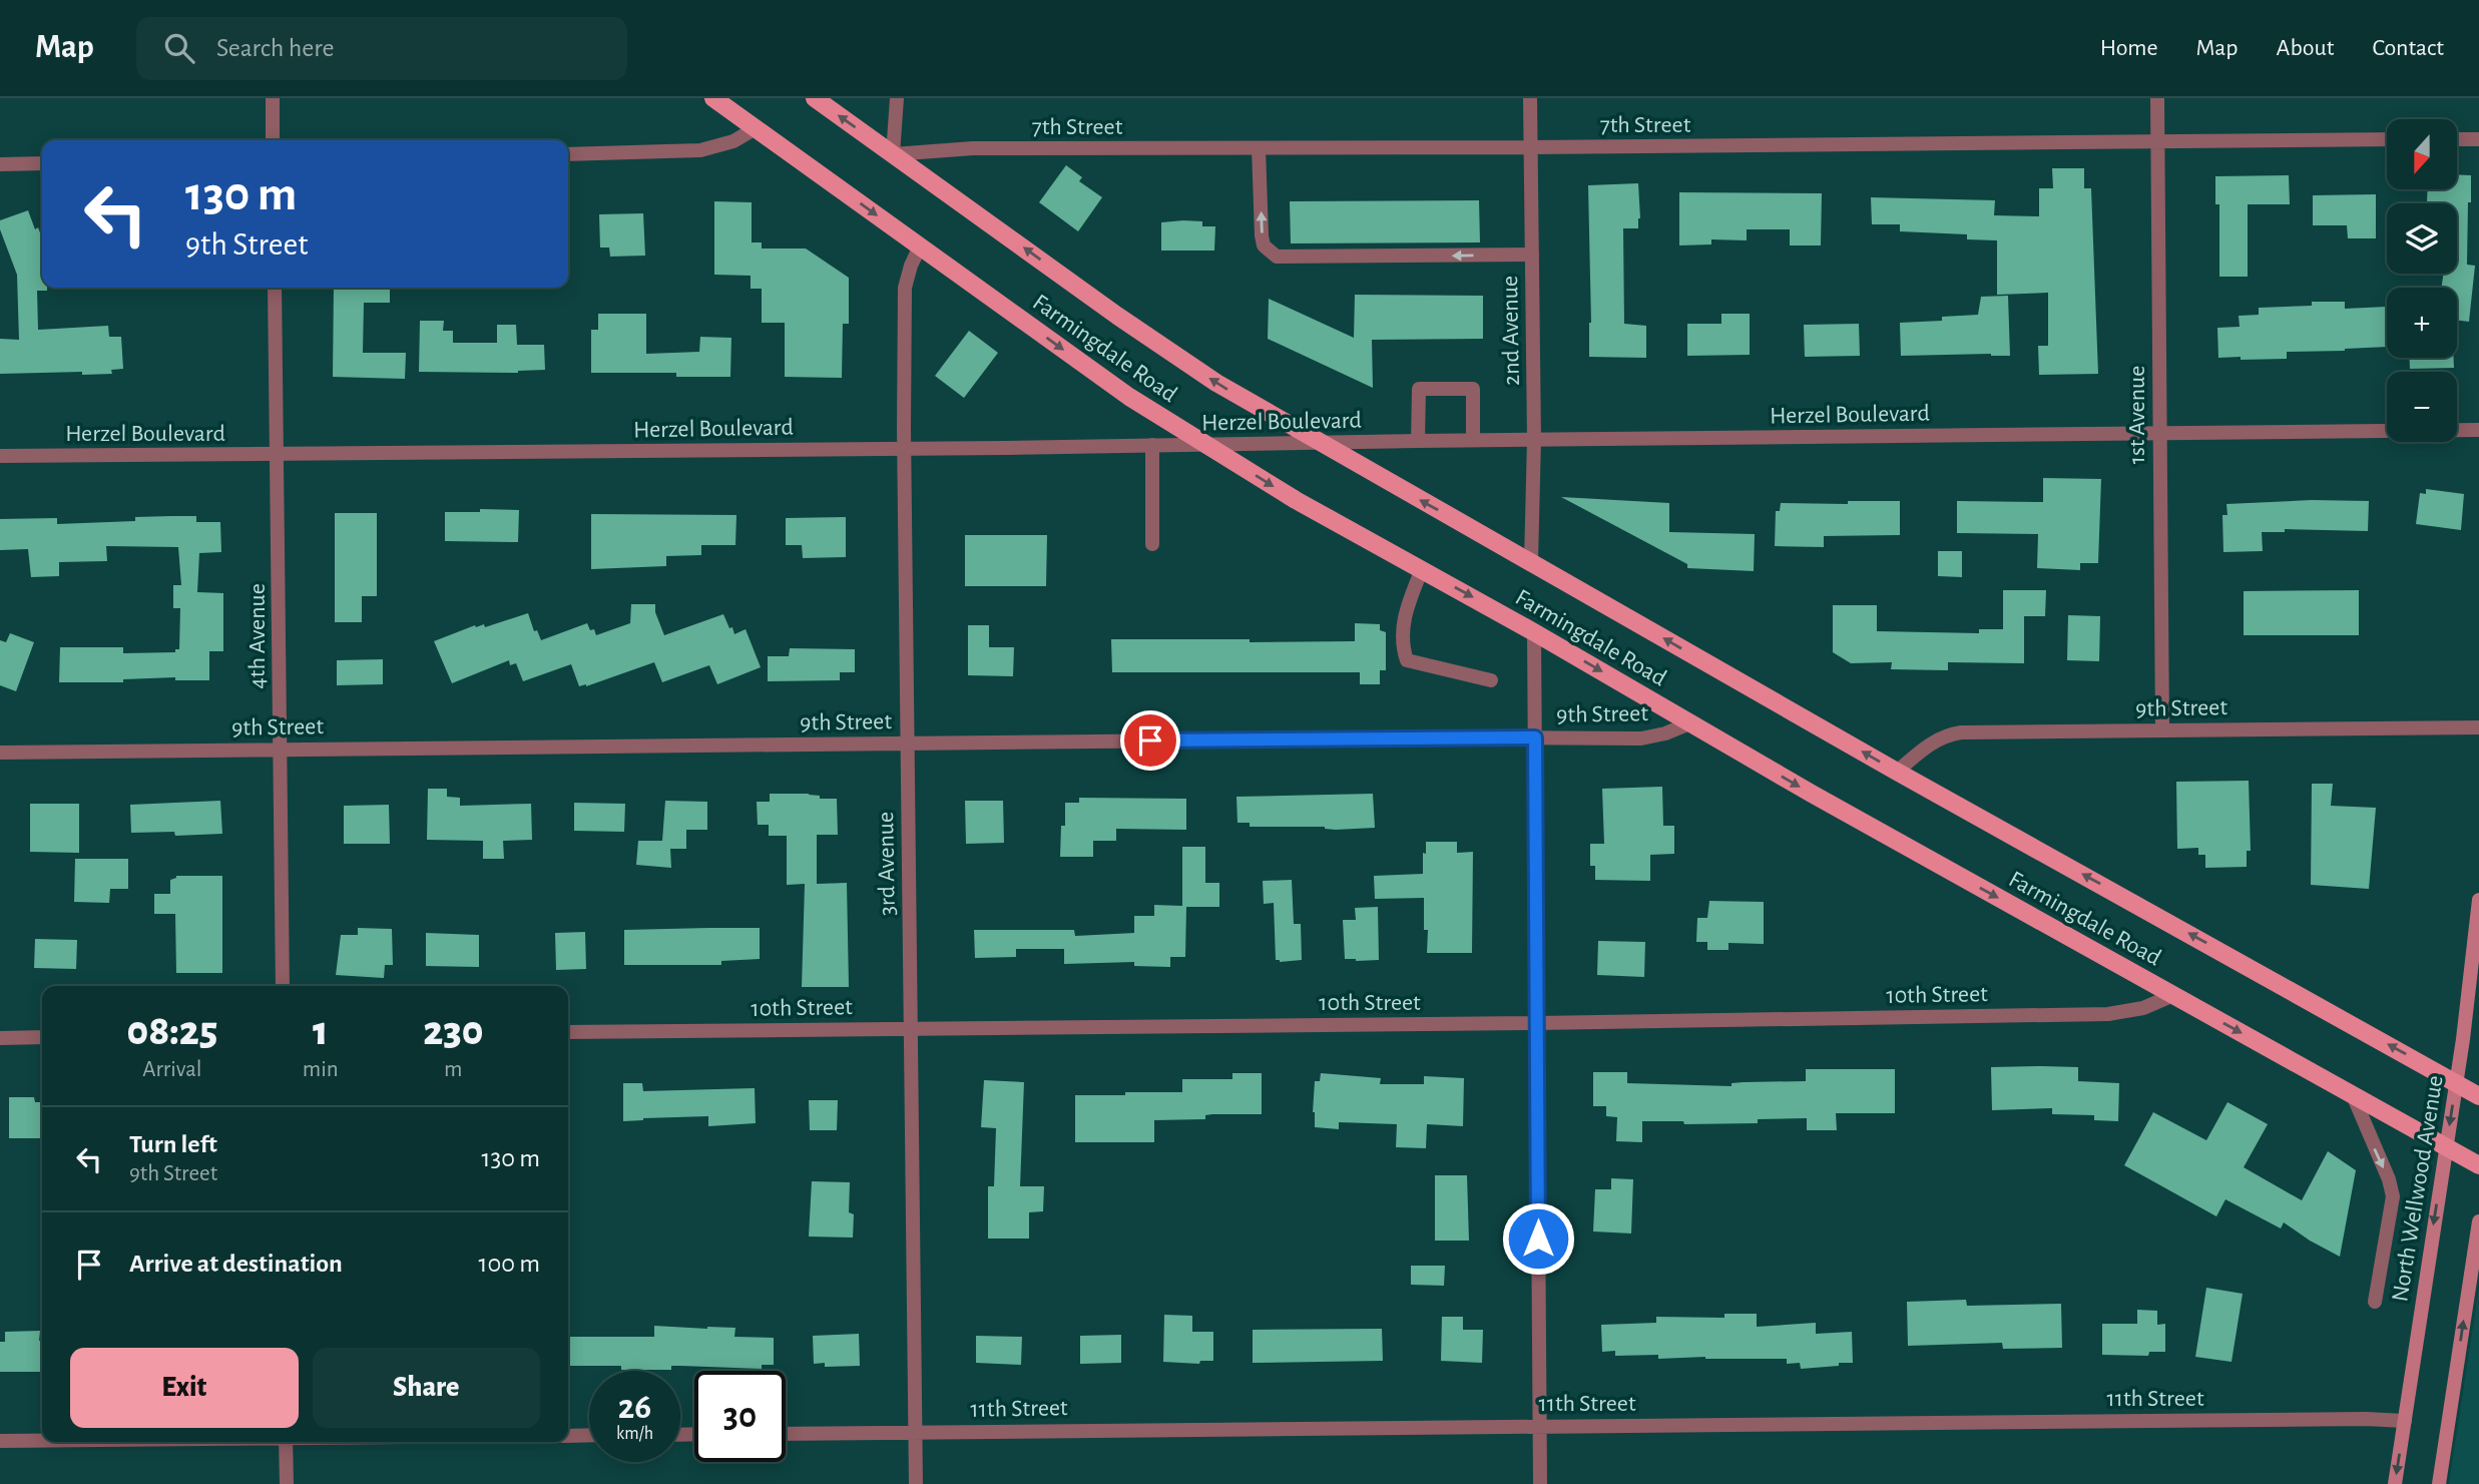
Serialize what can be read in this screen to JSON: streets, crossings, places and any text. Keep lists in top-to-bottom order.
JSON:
{
  "streets": {
    "main road": ["Farmingdale Road", "North Wellwood Avenue"],
    "street": [
      "7th Street",
      "2nd Avenue",
      "Herzel Boulevard",
      "1st Avenue",
      "4th Avenue",
      "9th Street",
      "3rd Avenue",
      "10th Street",
      "11th Street"
    ]
  },
  "crossings": [
    ["7th Street", "2nd Avenue"],
    ["7th Street", "Farmingdale Road"],
    ["7th Street", "1st Avenue"],
    ["2nd Avenue", "Farmingdale Road"],
    ["2nd Avenue", "Herzel Boulevard"],
    ["Farmingdale Road", "Herzel Boulevard"],
    ["Farmingdale Road", "9th Street"],
    ["Farmingdale Road", "3rd Avenue"],
    ["Farmingdale Road", "10th Street"],
    ["Farmingdale Road", "North Wellwood Avenue"],
    ["Herzel Boulevard", "1st Avenue"],
    ["Herzel Boulevard", "4th Avenue"],
    ["Herzel Boulevard", "3rd Avenue"],
    ["1st Avenue", "9th Street"],
    ["4th Avenue", "9th Street"],
    ["9th Street", "3rd Avenue"],
    ["3rd Avenue", "10th Street"],
    ["3rd Avenue", "11th Street"],
    ["North Wellwood Avenue", "11th Street"]
  ],
  "north": "bottom",
  "page": {
    "header": "Map",
    "search": "Search here",
    "nav": [
      "Home",
      "Map",
      "About",
      "Contact"
    ],
    "map_buttons": ["+", "−"],
    "turn": ["130 m", "9th Street"],
    "eta": [
      "08:25",
      "Arrival",
      "1",
      "min",
      "230",
      "m"
    ],
    "list": [
      {
        "name": "Turn left",
        "note": "9th Street",
        "value": "130 m"
      },
      {
        "name": "Arrive at destination",
        "value": "100 m"
      }
    ],
    "buttons": ["Exit", "Share"],
    "speed": "26 km/h",
    "limit": "30"
  }
}
